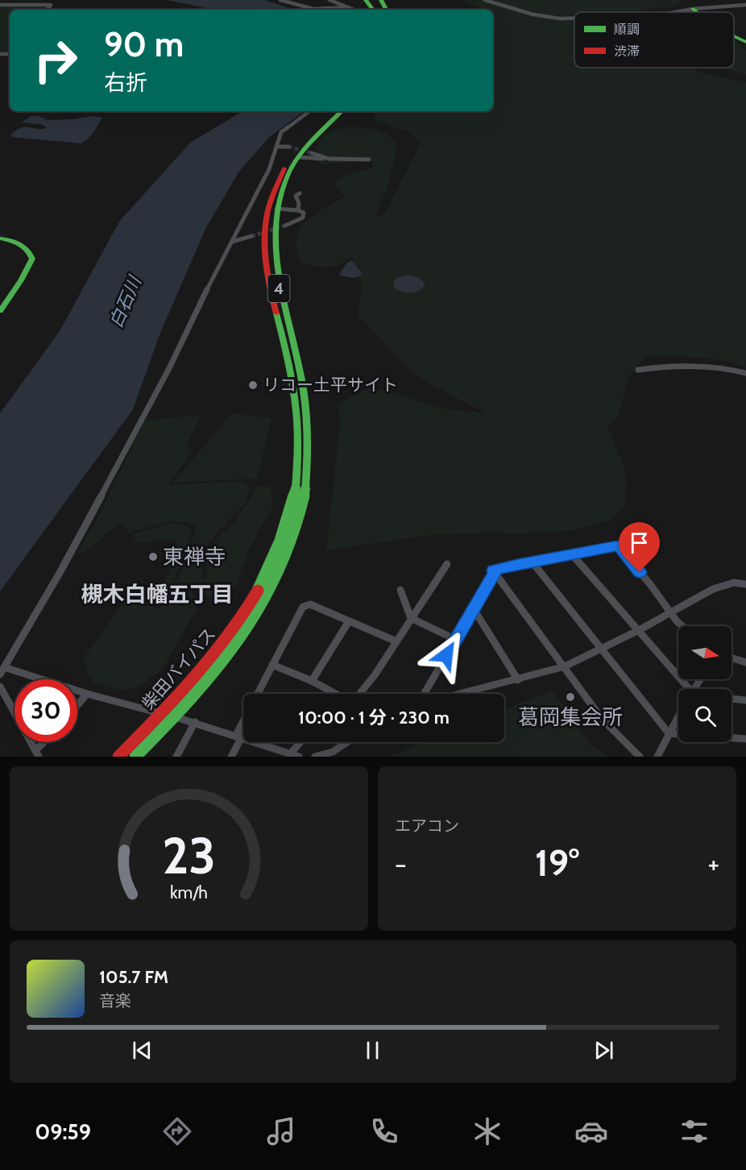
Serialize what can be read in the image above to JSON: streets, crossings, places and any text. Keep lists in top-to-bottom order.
{
  "streets": {
    "main road": ["4", "柴田バイパス"]
  },
  "districts": ["槻木白幡五丁目"],
  "water": ["白石川"],
  "places": ["リコー土平サイト", "東禅寺", "葛岡集会所"],
  "legend": ["順調", "渋滞"],
  "north": "right",
  "page": {
    "turn": ["90 m", "右折"],
    "limit": "30",
    "trip": "10:00 · 1 分 · 230 m",
    "tile": "エアコン",
    "heat": ["−", "19°", "+"],
    "song": ["105.7 FM", "音楽"],
    "tabs": "09:59",
    "gauge": ["23", "km/h"]
  }
}
